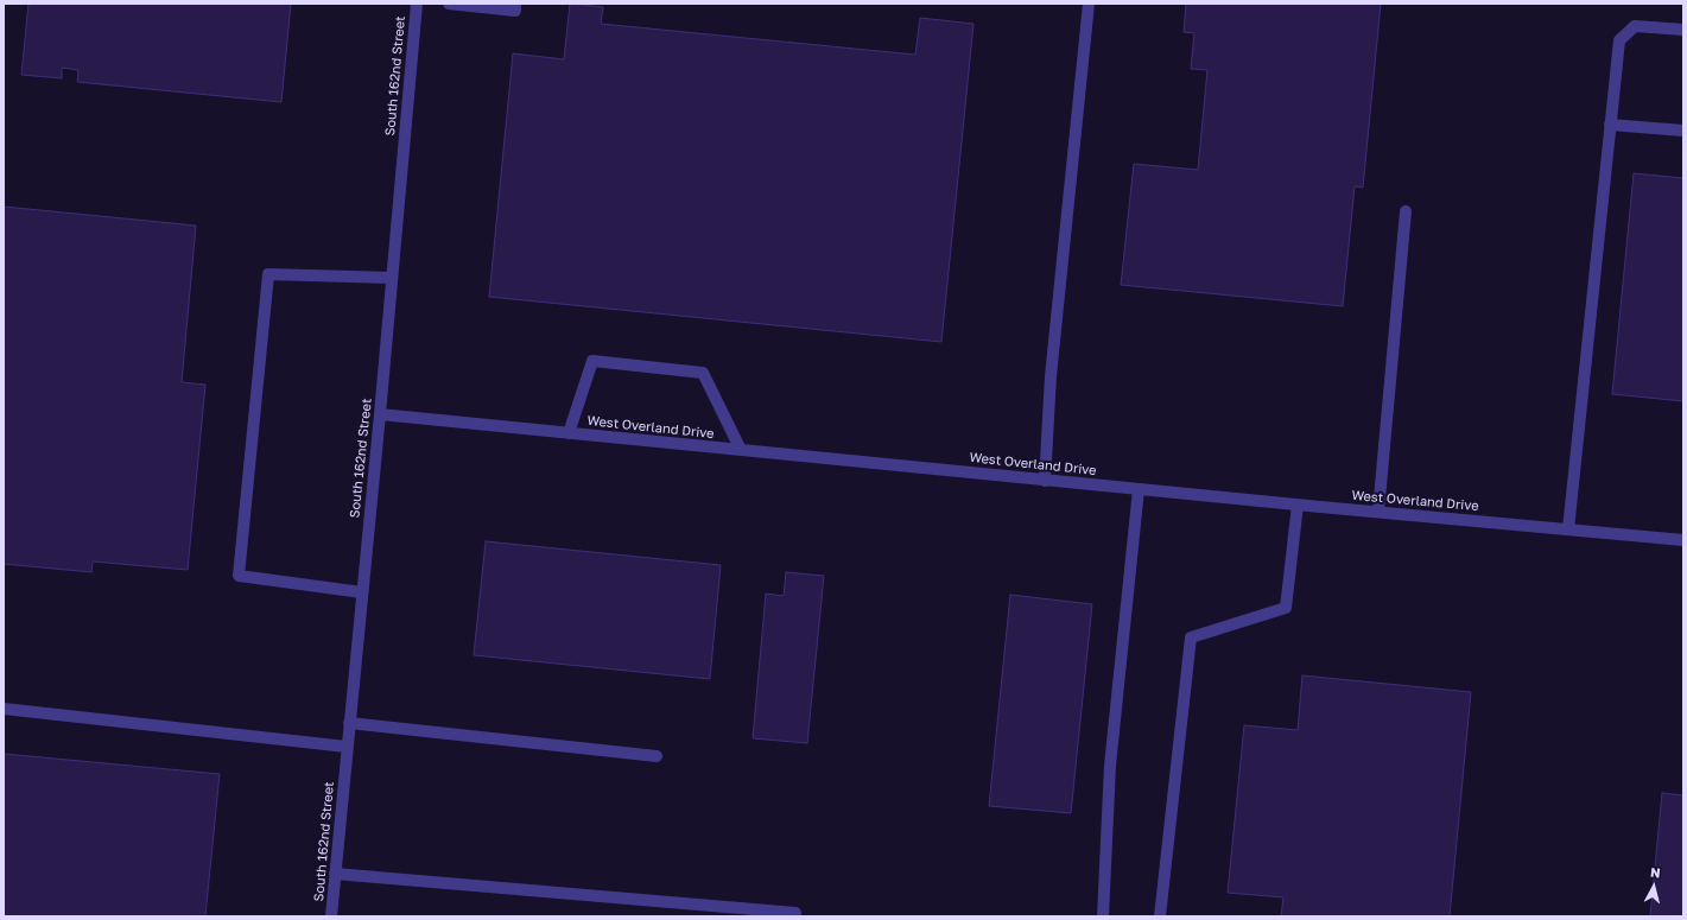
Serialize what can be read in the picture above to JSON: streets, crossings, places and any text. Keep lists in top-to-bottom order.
{
  "streets": {
    "street": ["South 162nd Street", "West Overland Drive"]
  },
  "crossings": [
    ["South 162nd Street", "West Overland Drive"]
  ],
  "north": "top"
}
